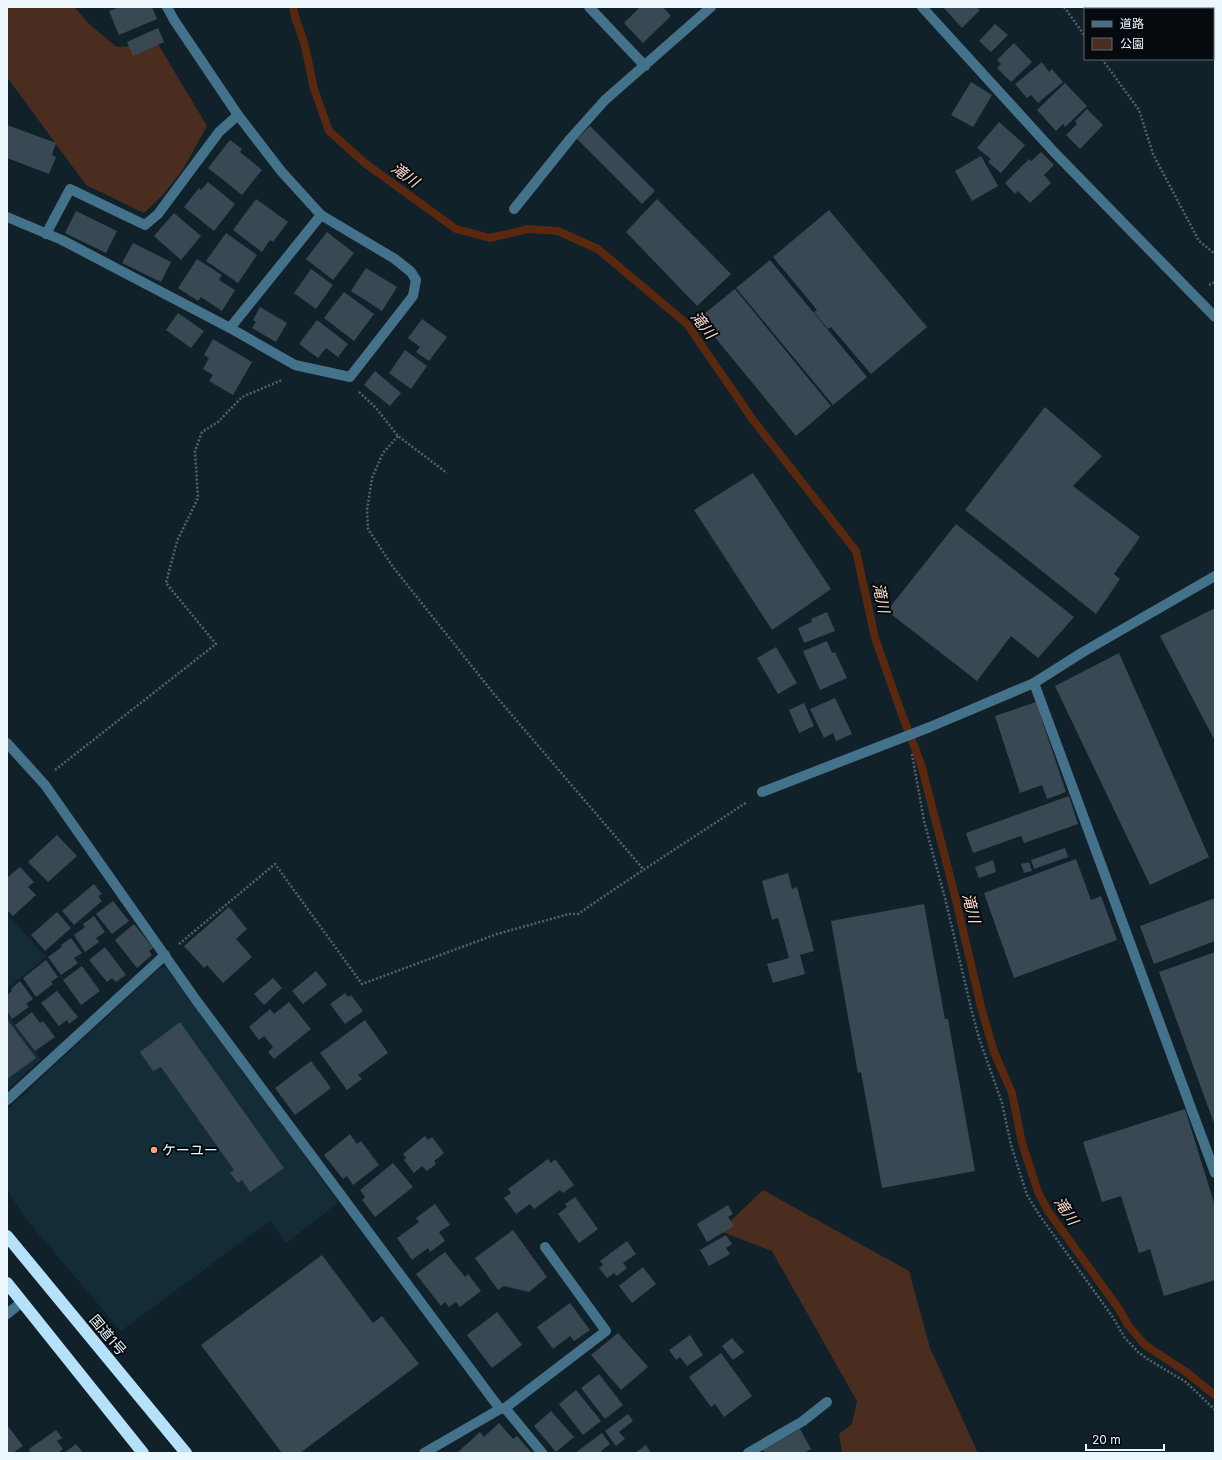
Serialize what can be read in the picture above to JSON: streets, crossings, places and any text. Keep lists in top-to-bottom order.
{
  "streets": {
    "highway": ["国道1号"]
  },
  "water": ["滝川"],
  "places": ["ケーユー"],
  "legend": ["道路", "公園"],
  "scale_bar": "20 m"
}
